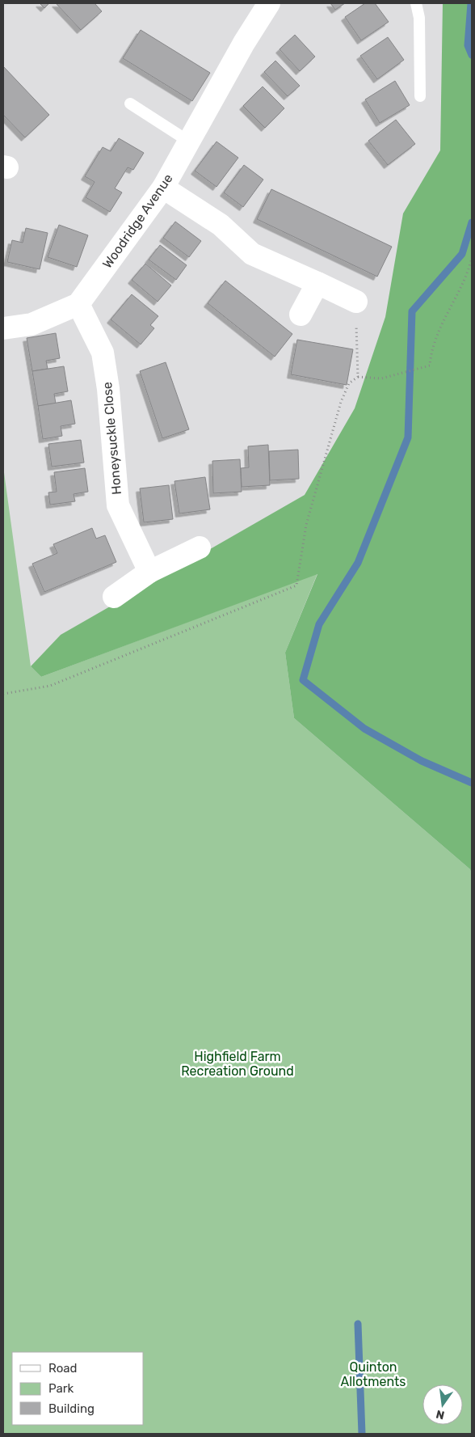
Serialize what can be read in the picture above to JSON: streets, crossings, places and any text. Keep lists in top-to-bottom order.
{
  "streets": {
    "street": ["Woodridge Avenue", "Honeysuckle Close"]
  },
  "crossings": [
    ["Woodridge Avenue", "Honeysuckle Close"]
  ],
  "parks": ["Highfield Farm Recreation Ground", "Quinton Allotments"],
  "legend": ["Road", "Park", "Building"],
  "north": "bottom"
}
